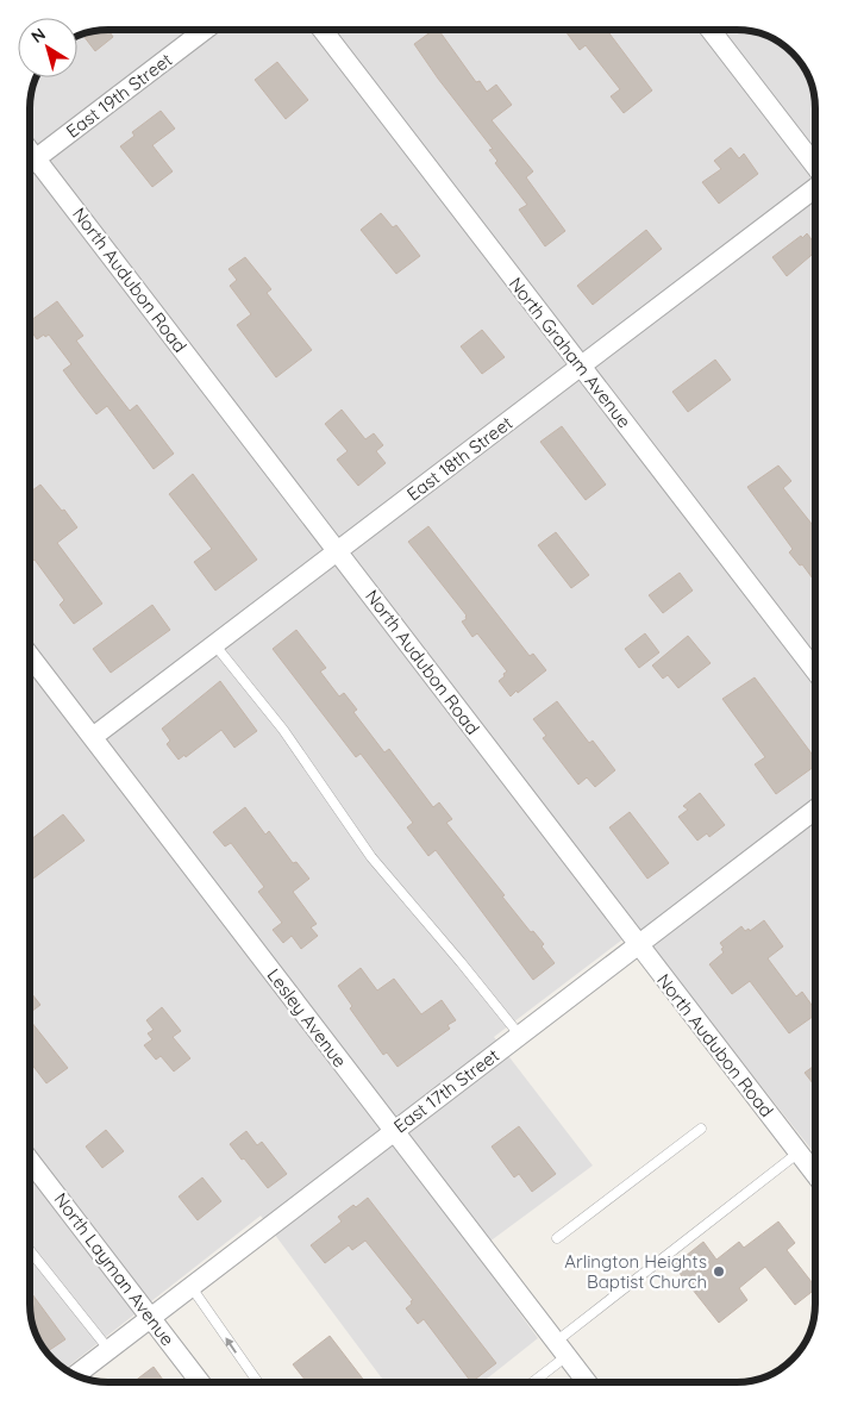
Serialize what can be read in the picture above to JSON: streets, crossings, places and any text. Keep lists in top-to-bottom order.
{
  "streets": {
    "street": [
      "East 19th Street",
      "North Audubon Road",
      "North Graham Avenue",
      "East 18th Street",
      "Lesley Avenue",
      "East 17th Street",
      "North Layman Avenue"
    ]
  },
  "crossings": [
    ["East 19th Street", "North Audubon Road"],
    ["North Audubon Road", "East 18th Street"],
    ["North Audubon Road", "East 17th Street"],
    ["North Graham Avenue", "East 18th Street"],
    ["East 18th Street", "Lesley Avenue"],
    ["Lesley Avenue", "East 17th Street"],
    ["East 17th Street", "North Layman Avenue"]
  ],
  "places": ["Arlington Heights Baptist Church"],
  "north": "top left"
}
